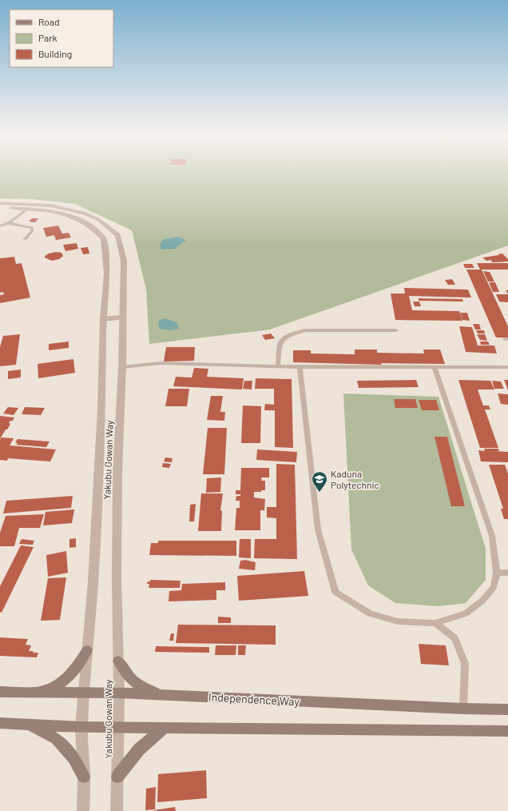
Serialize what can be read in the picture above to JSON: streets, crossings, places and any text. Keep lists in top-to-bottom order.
{
  "streets": {
    "main road": ["Independence Way"],
    "street": ["Yakubu Gowan Way"]
  },
  "crossings": [
    ["Yakubu Gowan Way", "Independence Way"]
  ],
  "places": {
    "school or university": ["Kaduna Polytechnic"]
  },
  "legend": ["Road", "Park", "Building"]
}
